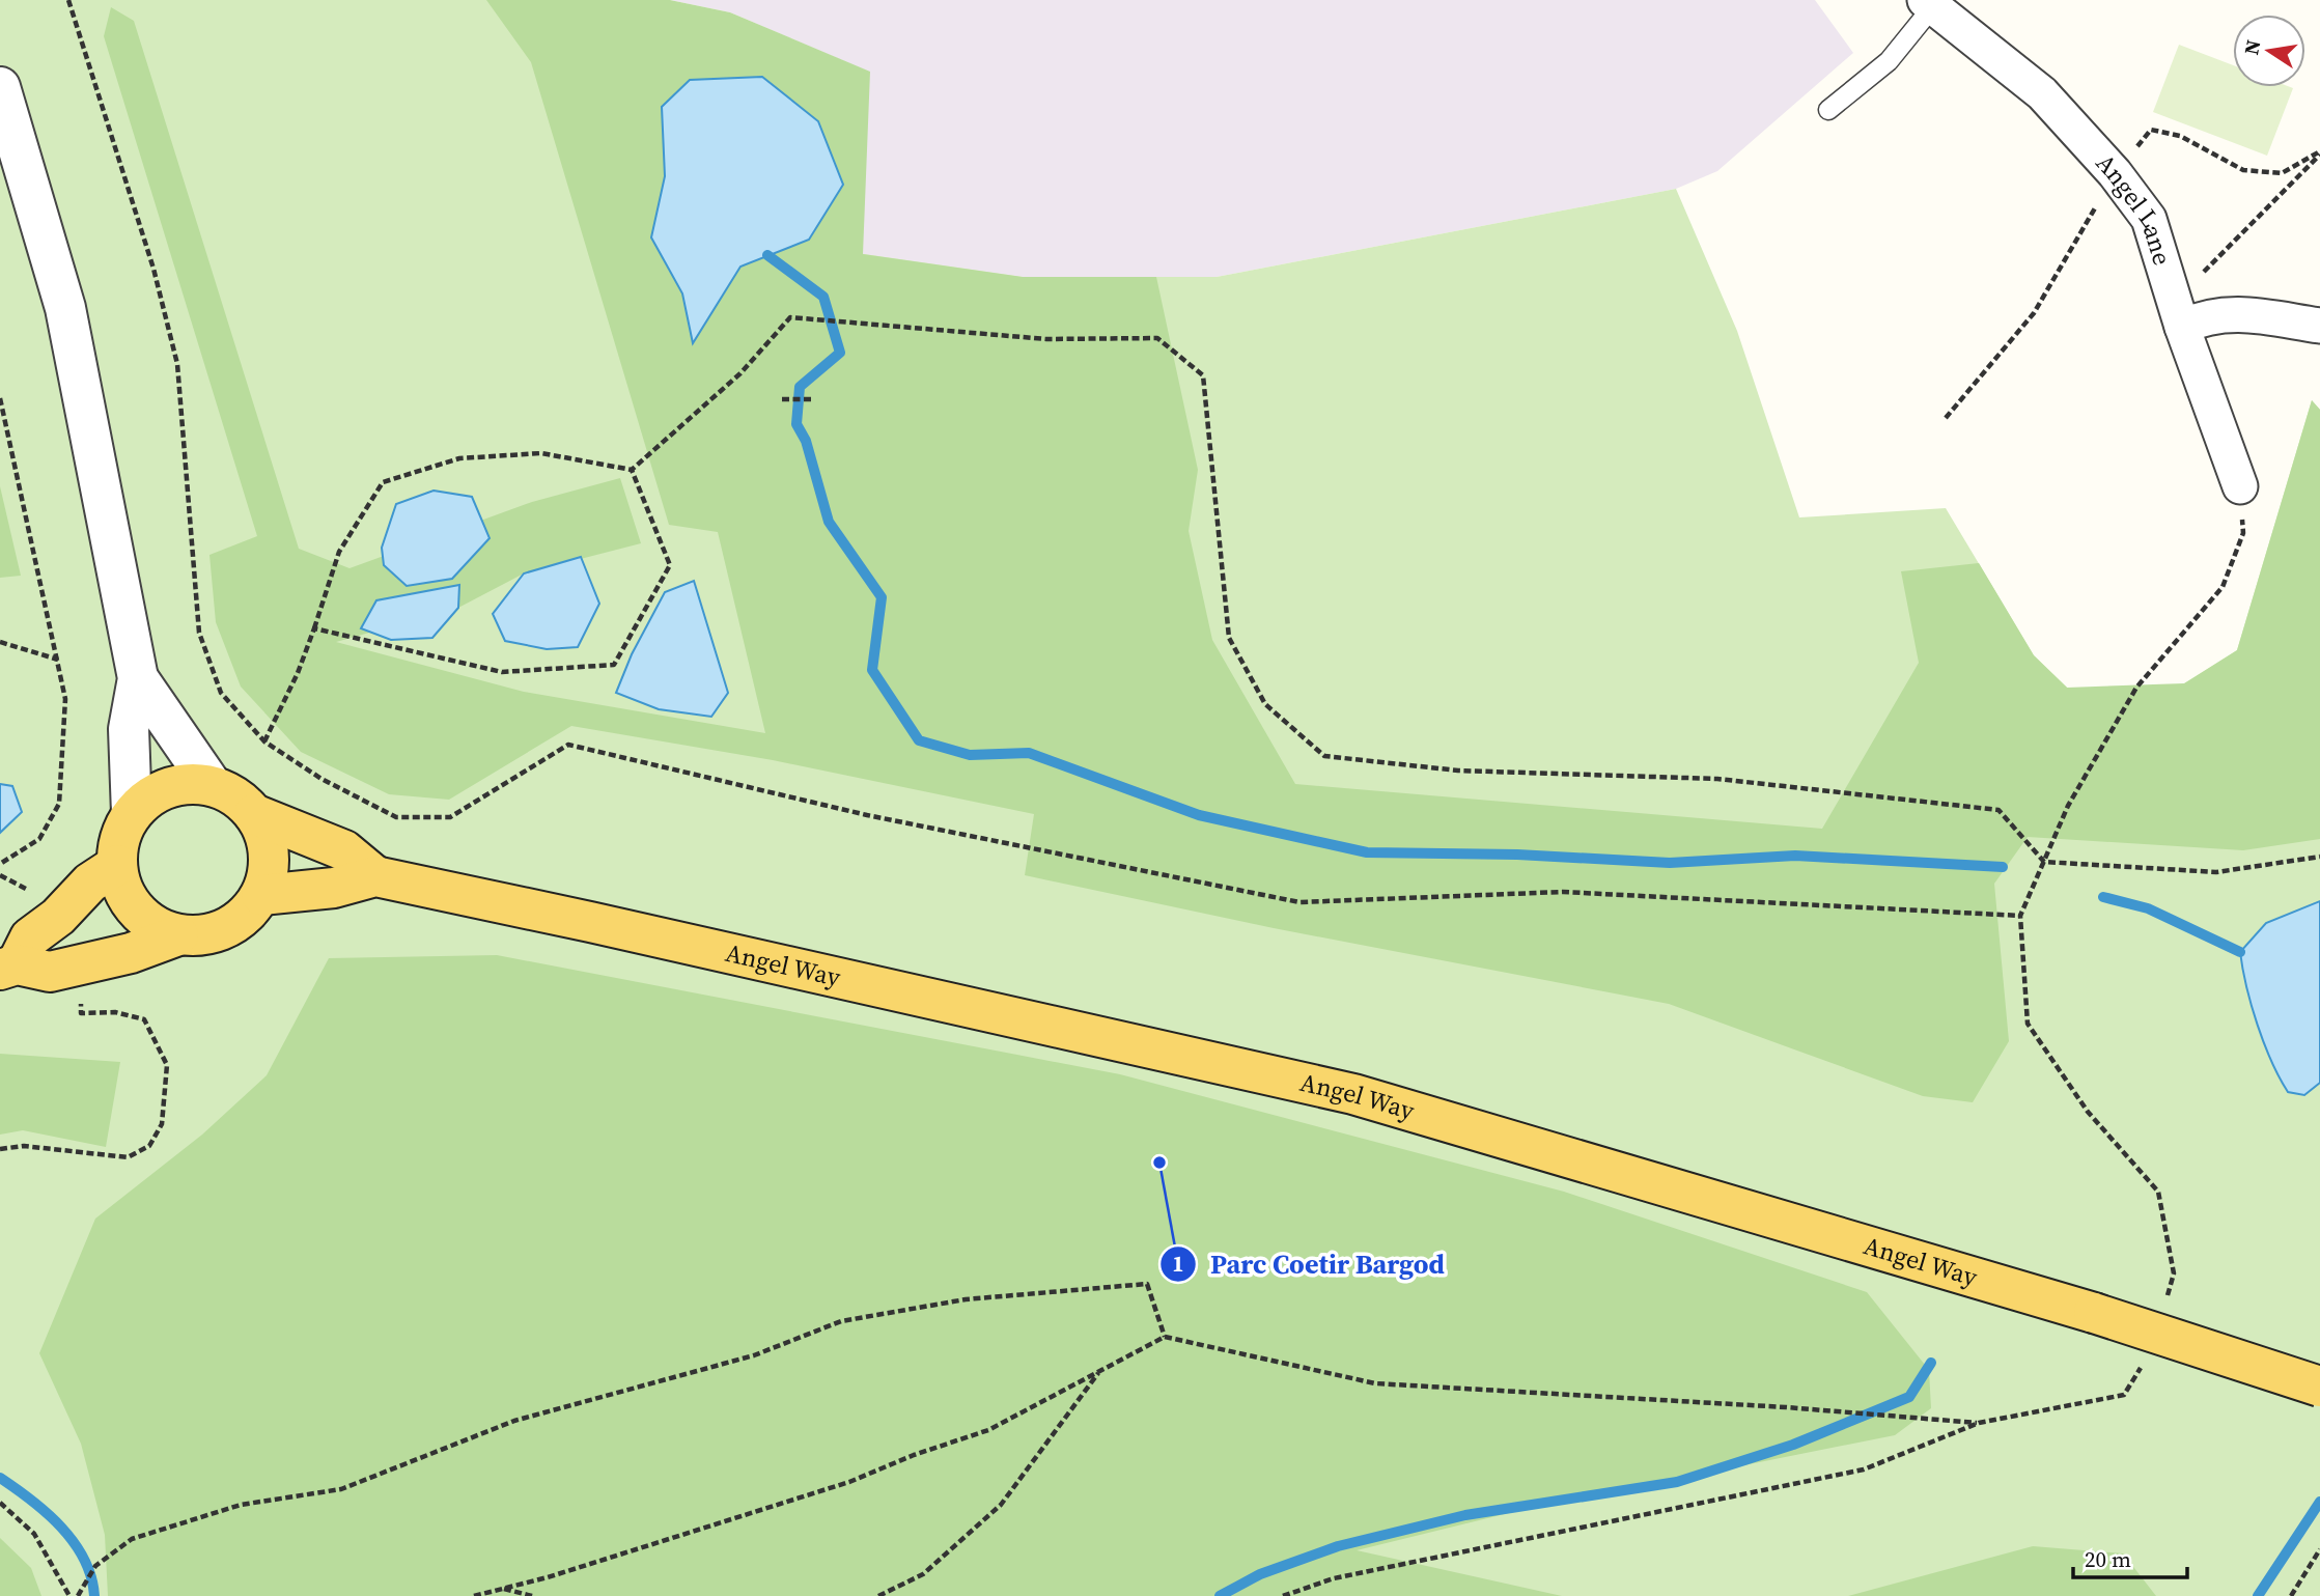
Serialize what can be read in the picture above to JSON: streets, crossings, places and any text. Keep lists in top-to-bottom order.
{
  "streets": {
    "main road": ["Angel Way"],
    "street": ["Angel Lane"]
  },
  "places": ["Parc Coetir Bargod"],
  "scale_bar": "20 m",
  "north": "left"
}
